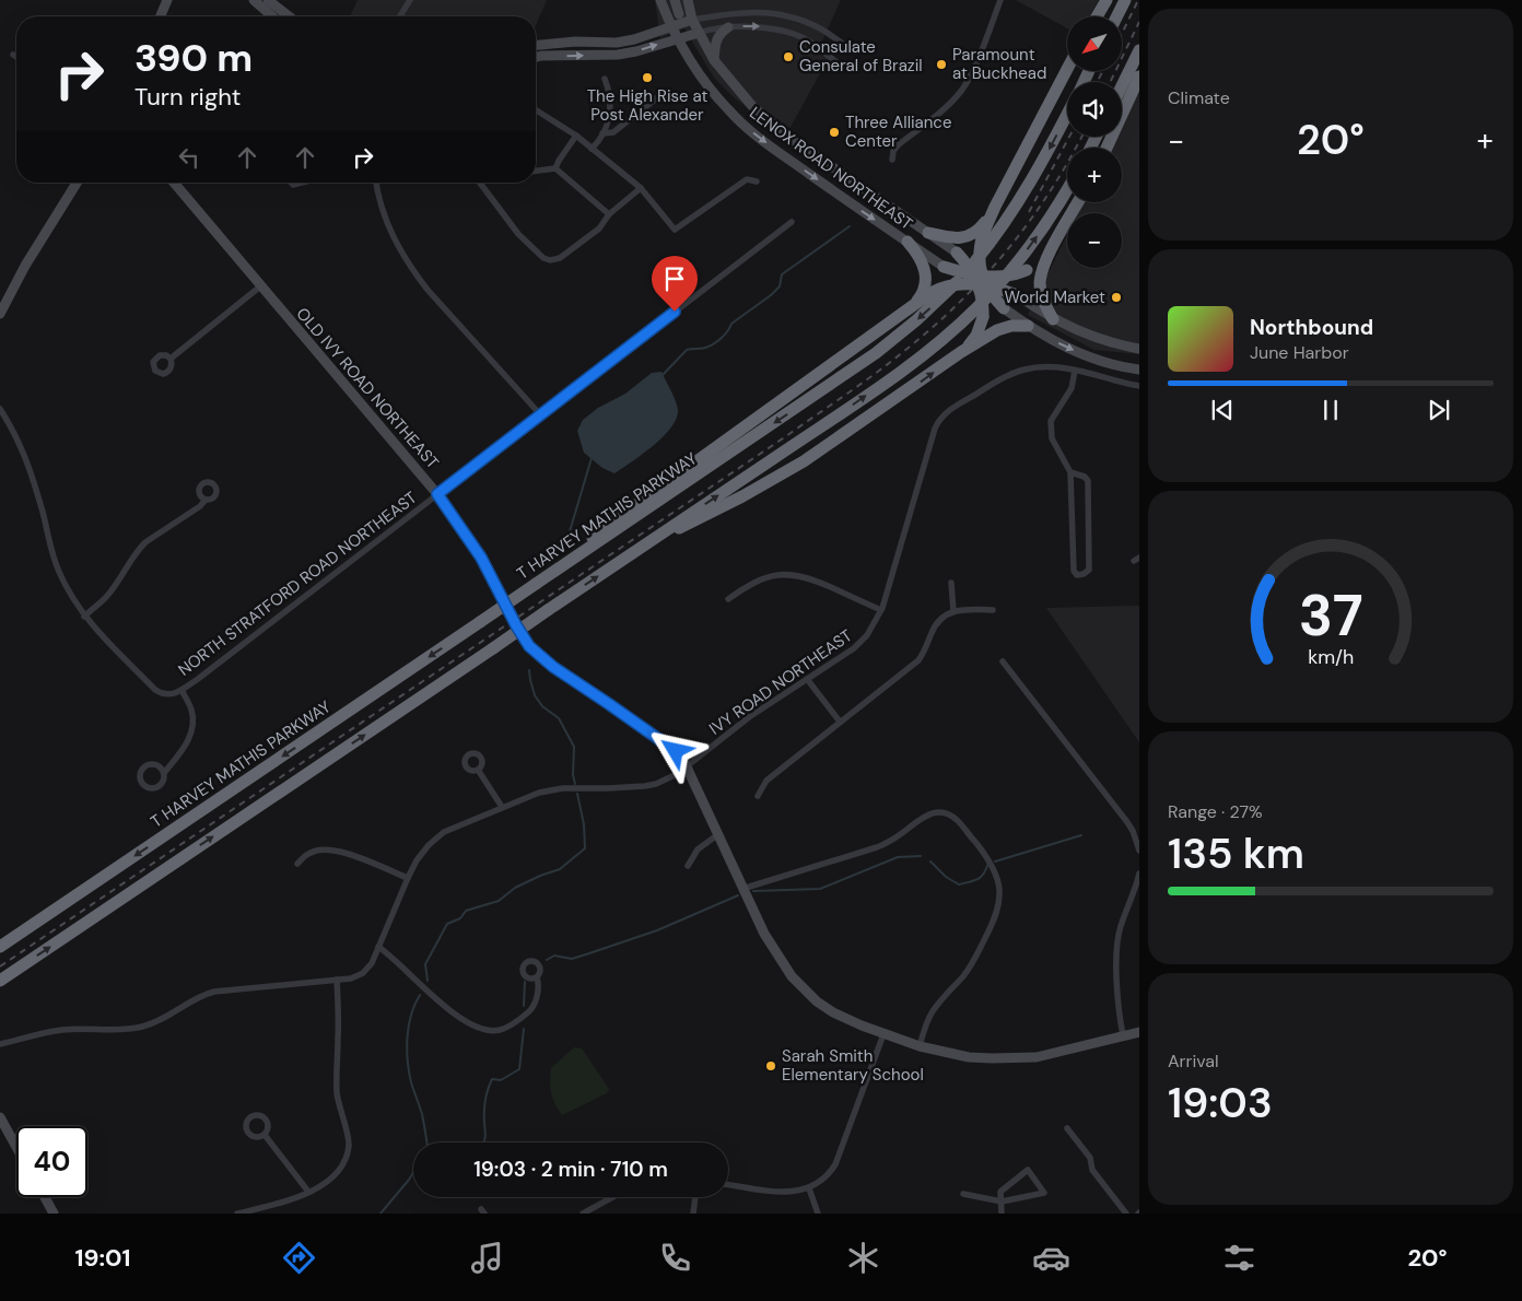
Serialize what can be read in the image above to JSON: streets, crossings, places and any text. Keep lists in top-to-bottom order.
{
  "streets": {
    "highway": ["T HARVEY MATHIS PARKWAY"],
    "street": [
      "LENOX ROAD NORTHEAST",
      "OLD IVY ROAD NORTHEAST",
      "NORTH STRATFORD ROAD NORTHEAST",
      "IVY ROAD NORTHEAST"
    ]
  },
  "crossings": [
    ["OLD IVY ROAD NORTHEAST", "NORTH STRATFORD ROAD NORTHEAST"],
    ["OLD IVY ROAD NORTHEAST", "IVY ROAD NORTHEAST"]
  ],
  "places": [
    "Consulate General of Brazil",
    "Paramount at Buckhead",
    "The High Rise at Post Alexander",
    "Three Alliance Center",
    "World Market",
    "Sarah Smith Elementary School"
  ],
  "north": "bottom left",
  "page": {
    "tile": [
      "Climate",
      ["Range · 27%", "135 km"],
      ["Arrival", "19:03"]
    ],
    "map_buttons": ["+", "−"],
    "turn": ["390 m", "Turn right"],
    "heat": ["−", "20°", "+"],
    "song": ["Northbound", "June Harbor"],
    "limit": "40",
    "trip": "19:03 · 2 min · 710 m",
    "tabs": ["19:01", "20°"],
    "gauge": ["37", "km/h"]
  }
}
